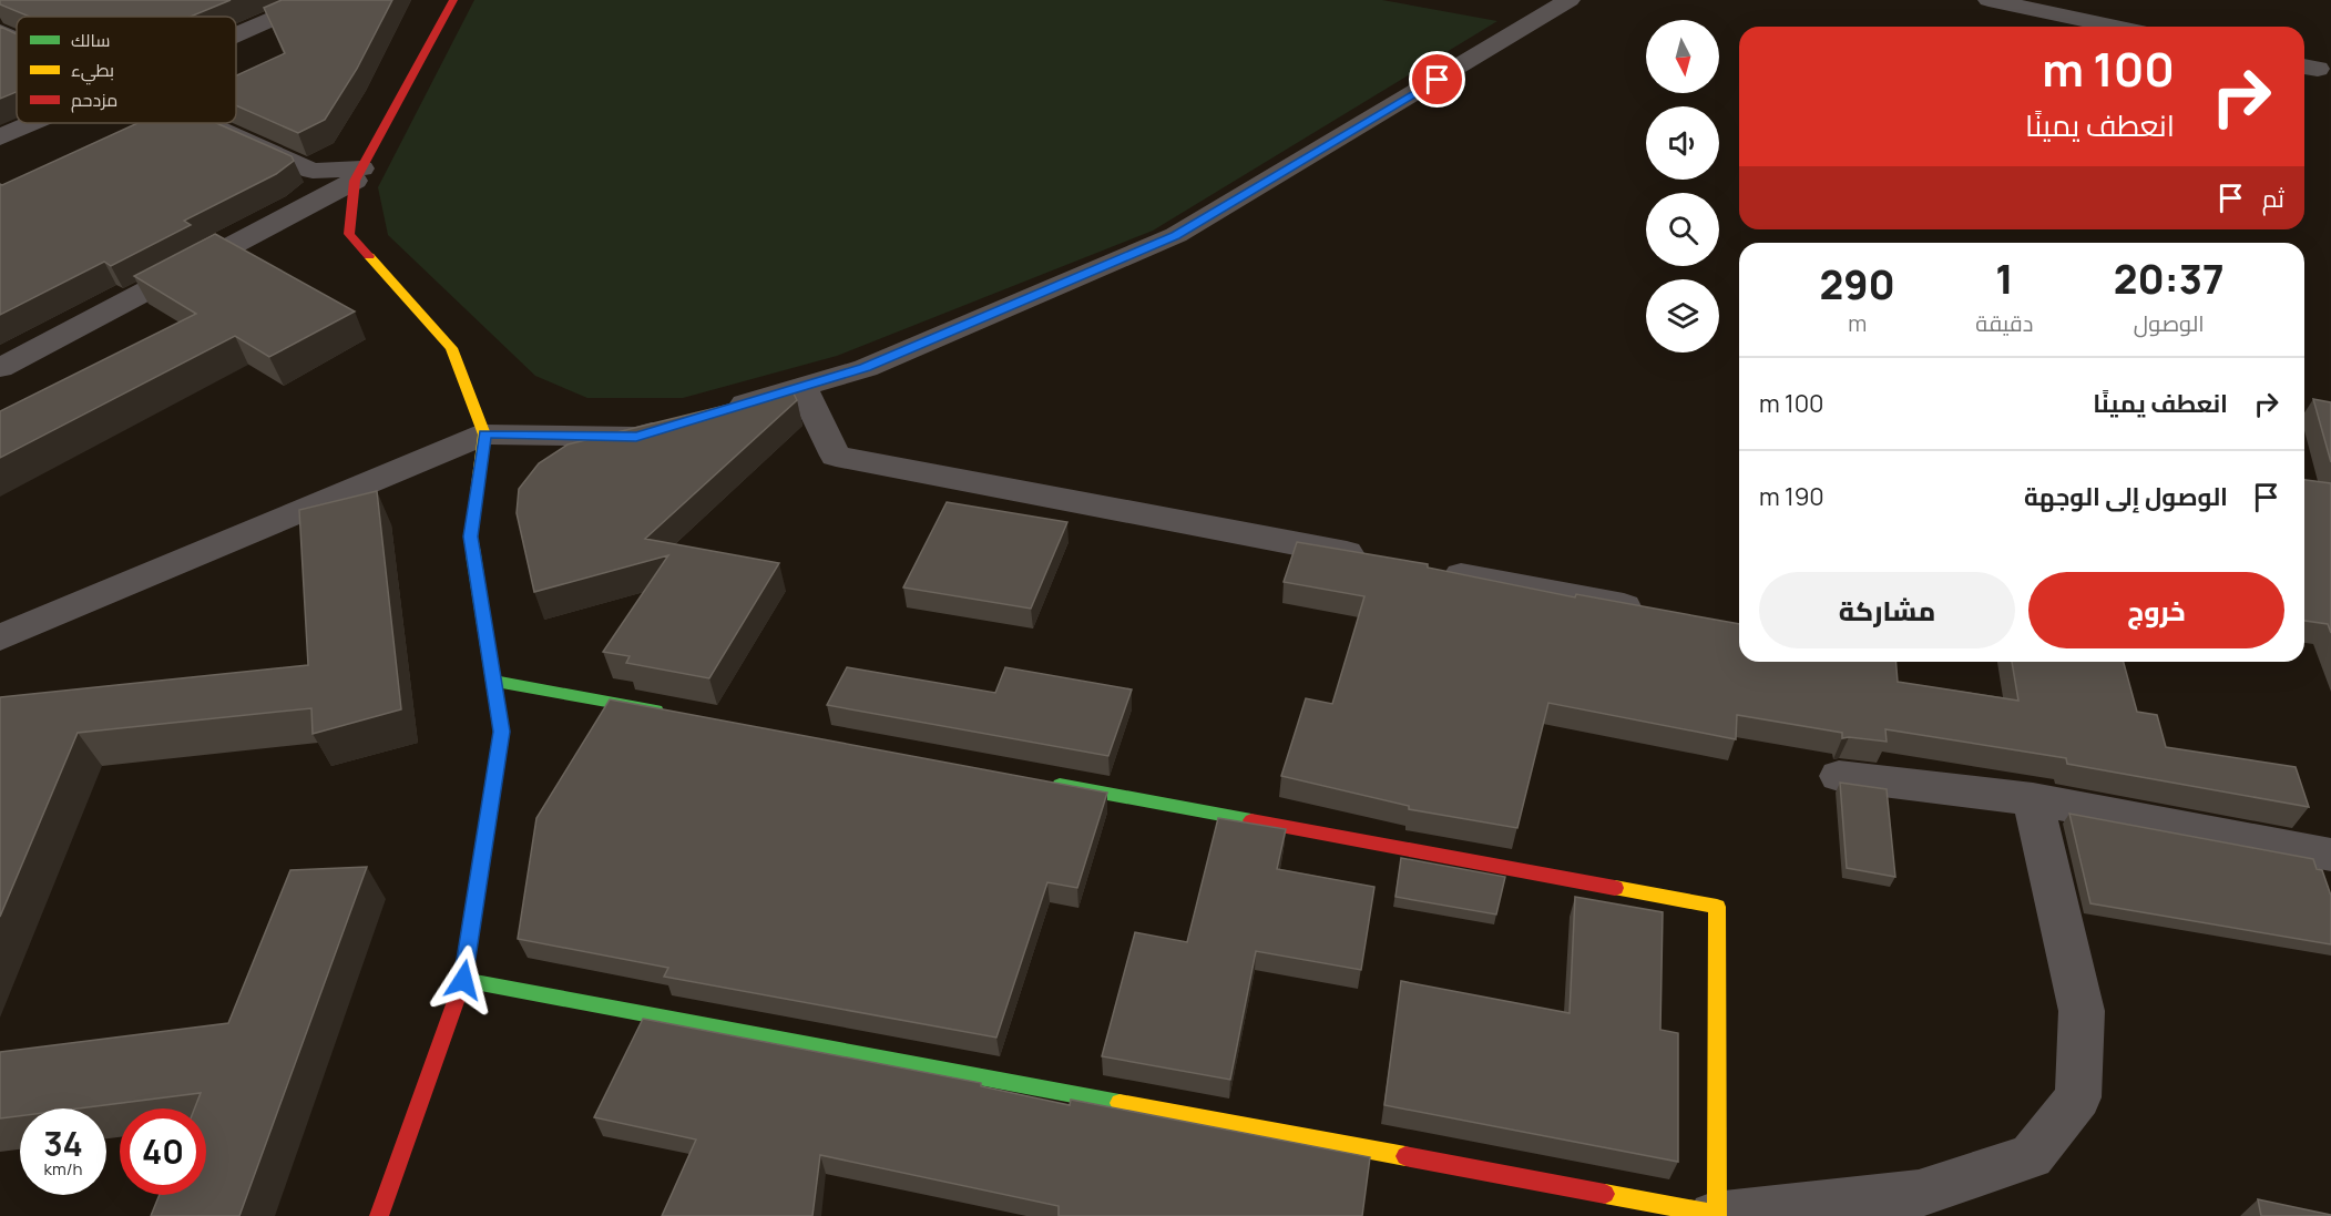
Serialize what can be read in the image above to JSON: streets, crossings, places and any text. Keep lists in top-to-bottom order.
{
  "legend": ["سالك", "بطيء", "مزدحم"],
  "north": "bottom",
  "page": {
    "turn": ["100 m", "انعطف يمينًا"],
    "then": "ثم",
    "eta": [
      "20:37",
      "الوصول",
      "1",
      "دقيقة",
      "290",
      "m"
    ],
    "list": [
      {
        "name": "انعطف يمينًا",
        "value": "100 m"
      },
      {
        "name": "الوصول إلى الوجهة",
        "value": "190 m"
      }
    ],
    "buttons": ["خروج", "مشاركة"],
    "speed": "34 km/h",
    "limit": "40"
  }
}
